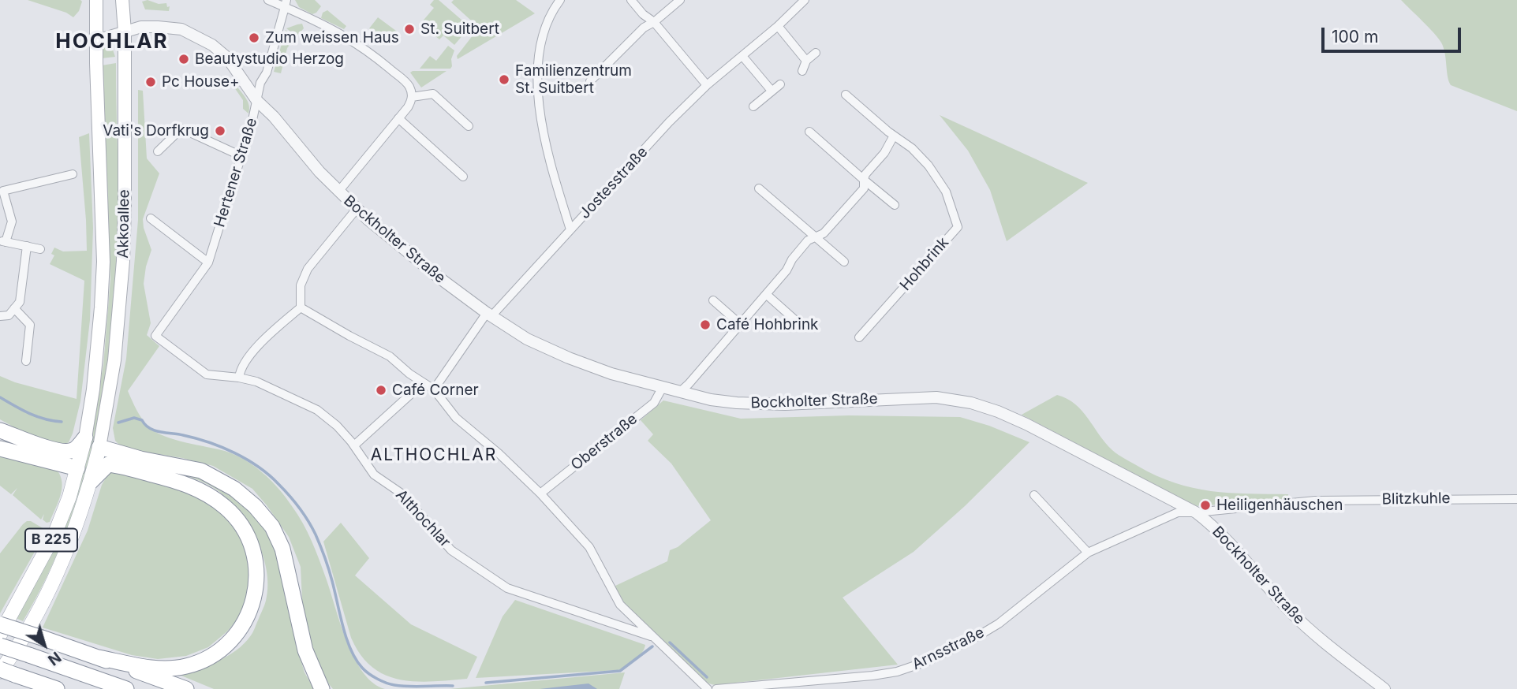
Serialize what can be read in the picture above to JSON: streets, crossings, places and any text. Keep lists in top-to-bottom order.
{
  "streets": {
    "main road": ["Akkoallee", "B 225"],
    "street": [
      "Hertener Straße",
      "Jostesstraße",
      "Bockholter Straße",
      "Hohbrink",
      "Oberstraße",
      "Blitzkuhle",
      "Althochlar",
      "Arnsstraße"
    ]
  },
  "crossings": [
    ["Hertener Straße", "Bockholter Straße"],
    ["Hertener Straße", "Althochlar"],
    ["Jostesstraße", "Bockholter Straße"],
    ["Akkoallee", "Bockholter Straße"],
    ["Akkoallee", "B 225"],
    ["Bockholter Straße", "Oberstraße"],
    ["Bockholter Straße", "Blitzkuhle"],
    ["Bockholter Straße", "Arnsstraße"],
    ["Blitzkuhle", "Arnsstraße"]
  ],
  "districts": ["HOCHLAR", "ALTHOCHLAR"],
  "places": [
    "St. Suitbert",
    "Zum weissen Haus",
    "Beautystudio Herzog",
    "Familienzentrum St. Suitbert",
    "Pc House+",
    "Vati's Dorfkrug",
    "Café Hohbrink",
    "Café Corner",
    "Heiligenhäuschen"
  ],
  "scale_bar": "100 m",
  "north": "bottom right"
}
